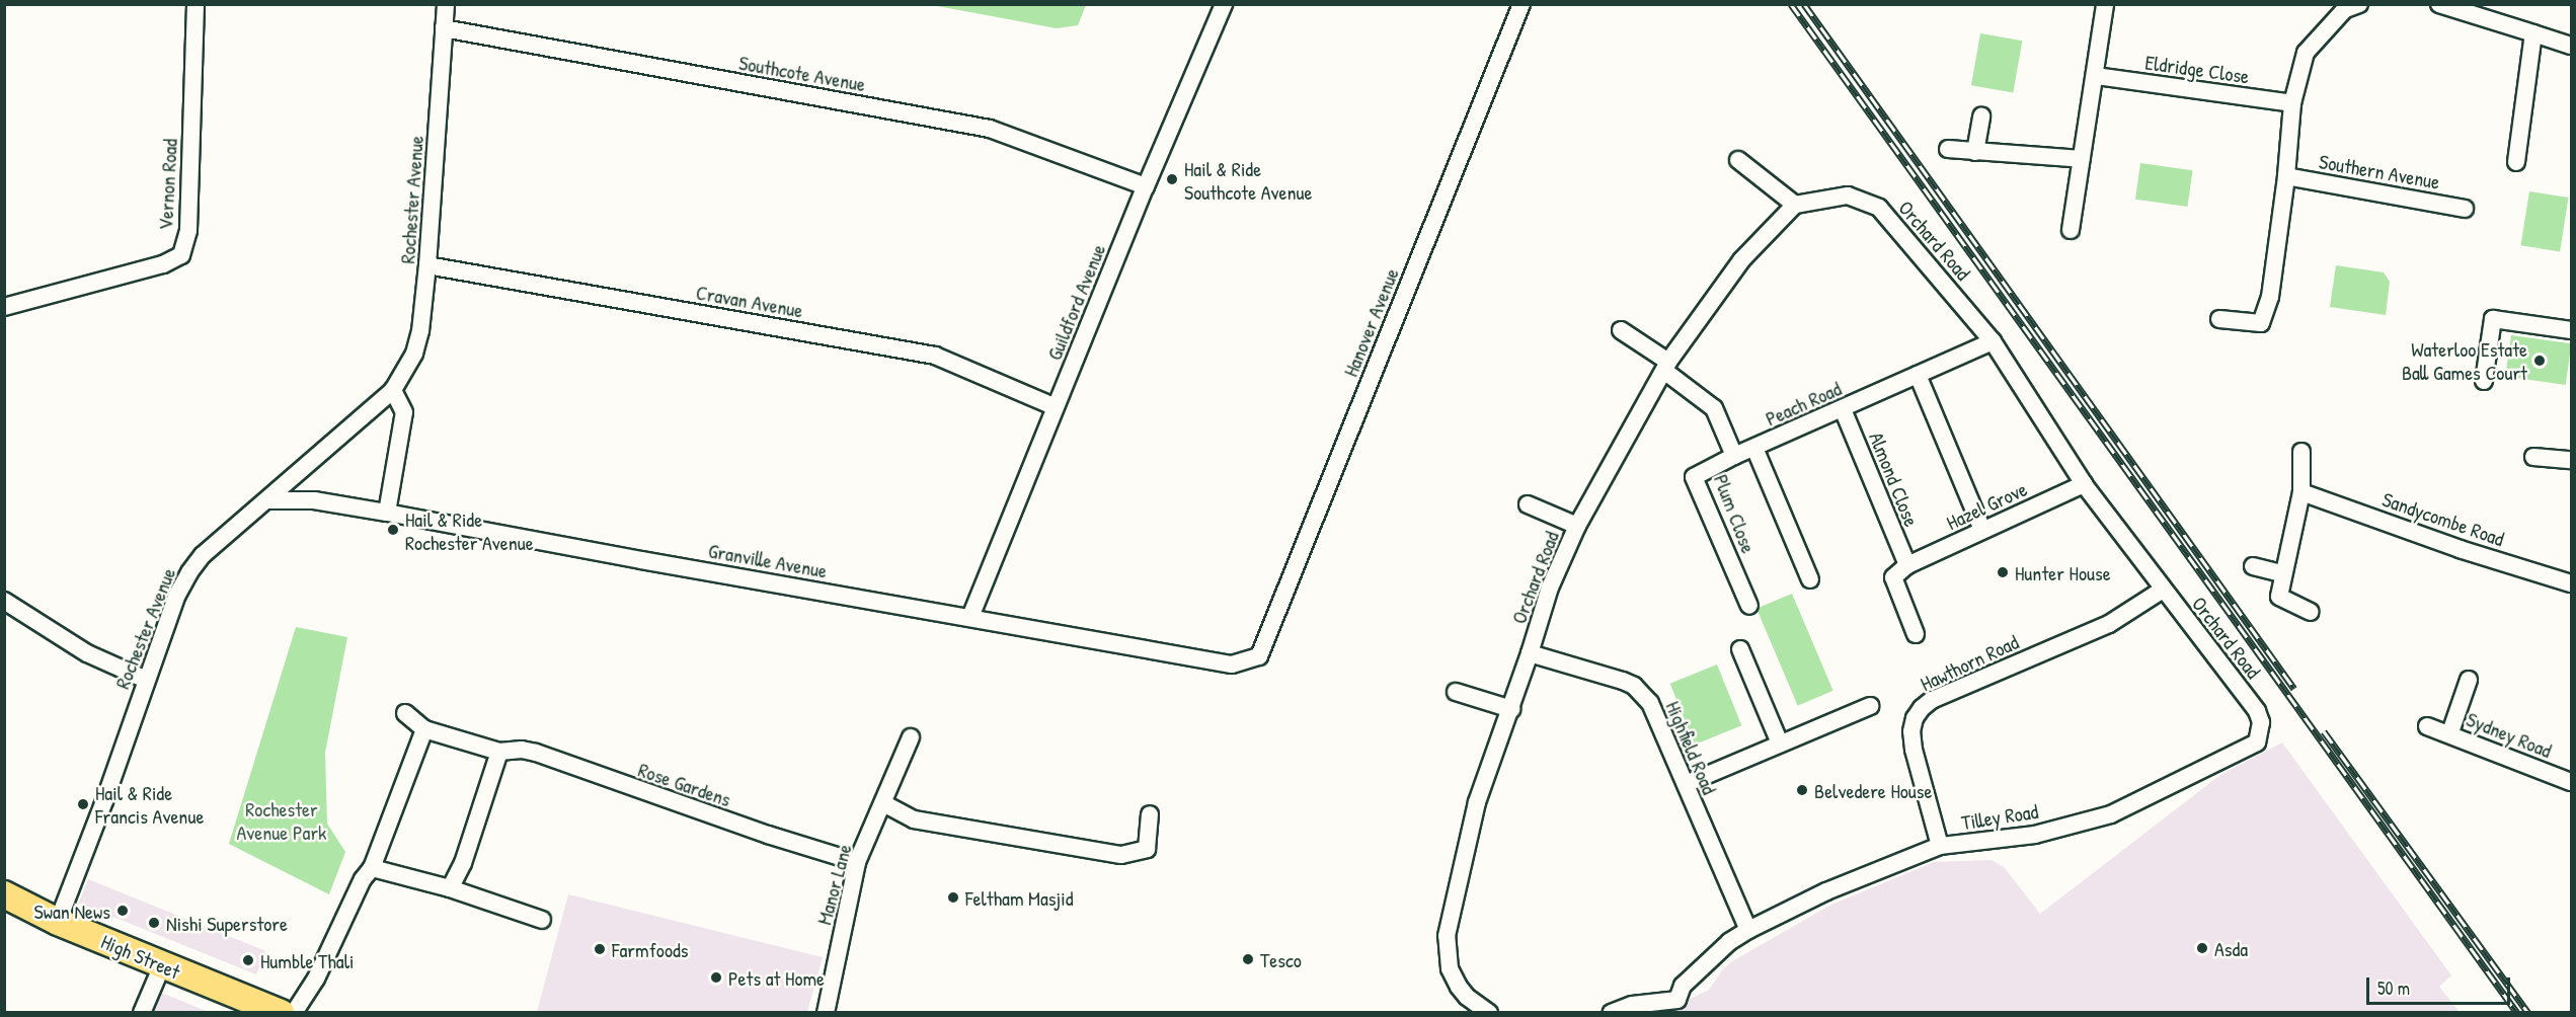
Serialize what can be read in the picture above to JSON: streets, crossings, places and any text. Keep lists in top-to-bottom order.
{
  "streets": {
    "main road": ["High Street"],
    "street": [
      "Eldridge Close",
      "Southcote Avenue",
      "Southern Avenue",
      "Vernon Road",
      "Rochester Avenue",
      "Orchard Road",
      "Cravan Avenue",
      "Guildford Avenue",
      "Hanover Avenue",
      "Peach Road",
      "Almond Close",
      "Hazel Grove",
      "Plum Close",
      "Sandycombe Road",
      "Granville Avenue",
      "Hawthorn Road",
      "Sydney Road",
      "Highfield Road",
      "Rose Gardens",
      "Tilley Road",
      "Manor Lane"
    ]
  },
  "crossings": [
    ["Southcote Avenue", "Rochester Avenue"],
    ["Southcote Avenue", "Guildford Avenue"],
    ["Rochester Avenue", "Cravan Avenue"],
    ["Rochester Avenue", "Granville Avenue"],
    ["Rochester Avenue", "High Street"],
    ["Orchard Road", "Peach Road"],
    ["Orchard Road", "Hazel Grove"],
    ["Orchard Road", "Hawthorn Road"],
    ["Orchard Road", "Highfield Road"],
    ["Orchard Road", "Tilley Road"],
    ["Cravan Avenue", "Guildford Avenue"],
    ["Guildford Avenue", "Granville Avenue"],
    ["Hanover Avenue", "Granville Avenue"],
    ["Peach Road", "Almond Close"],
    ["Peach Road", "Plum Close"],
    ["Almond Close", "Hazel Grove"],
    ["Hawthorn Road", "Tilley Road"],
    ["Highfield Road", "Tilley Road"],
    ["Rose Gardens", "Manor Lane"]
  ],
  "parks": ["Rochester Avenue Park"],
  "places": [
    "Hail & Ride Southcote Avenue",
    "Waterloo Estate Ball Games Court",
    "Hail & Ride Rochester Avenue",
    "Hunter House",
    "Belvedere House",
    "Hail & Ride Francis Avenue",
    "Feltham Masjid",
    "Swan News",
    "Nishi Superstore",
    "Asda",
    "Farmfoods",
    "Tesco",
    "Humble Thali",
    "Pets at Home"
  ],
  "scale_bar": "50 m"
}
